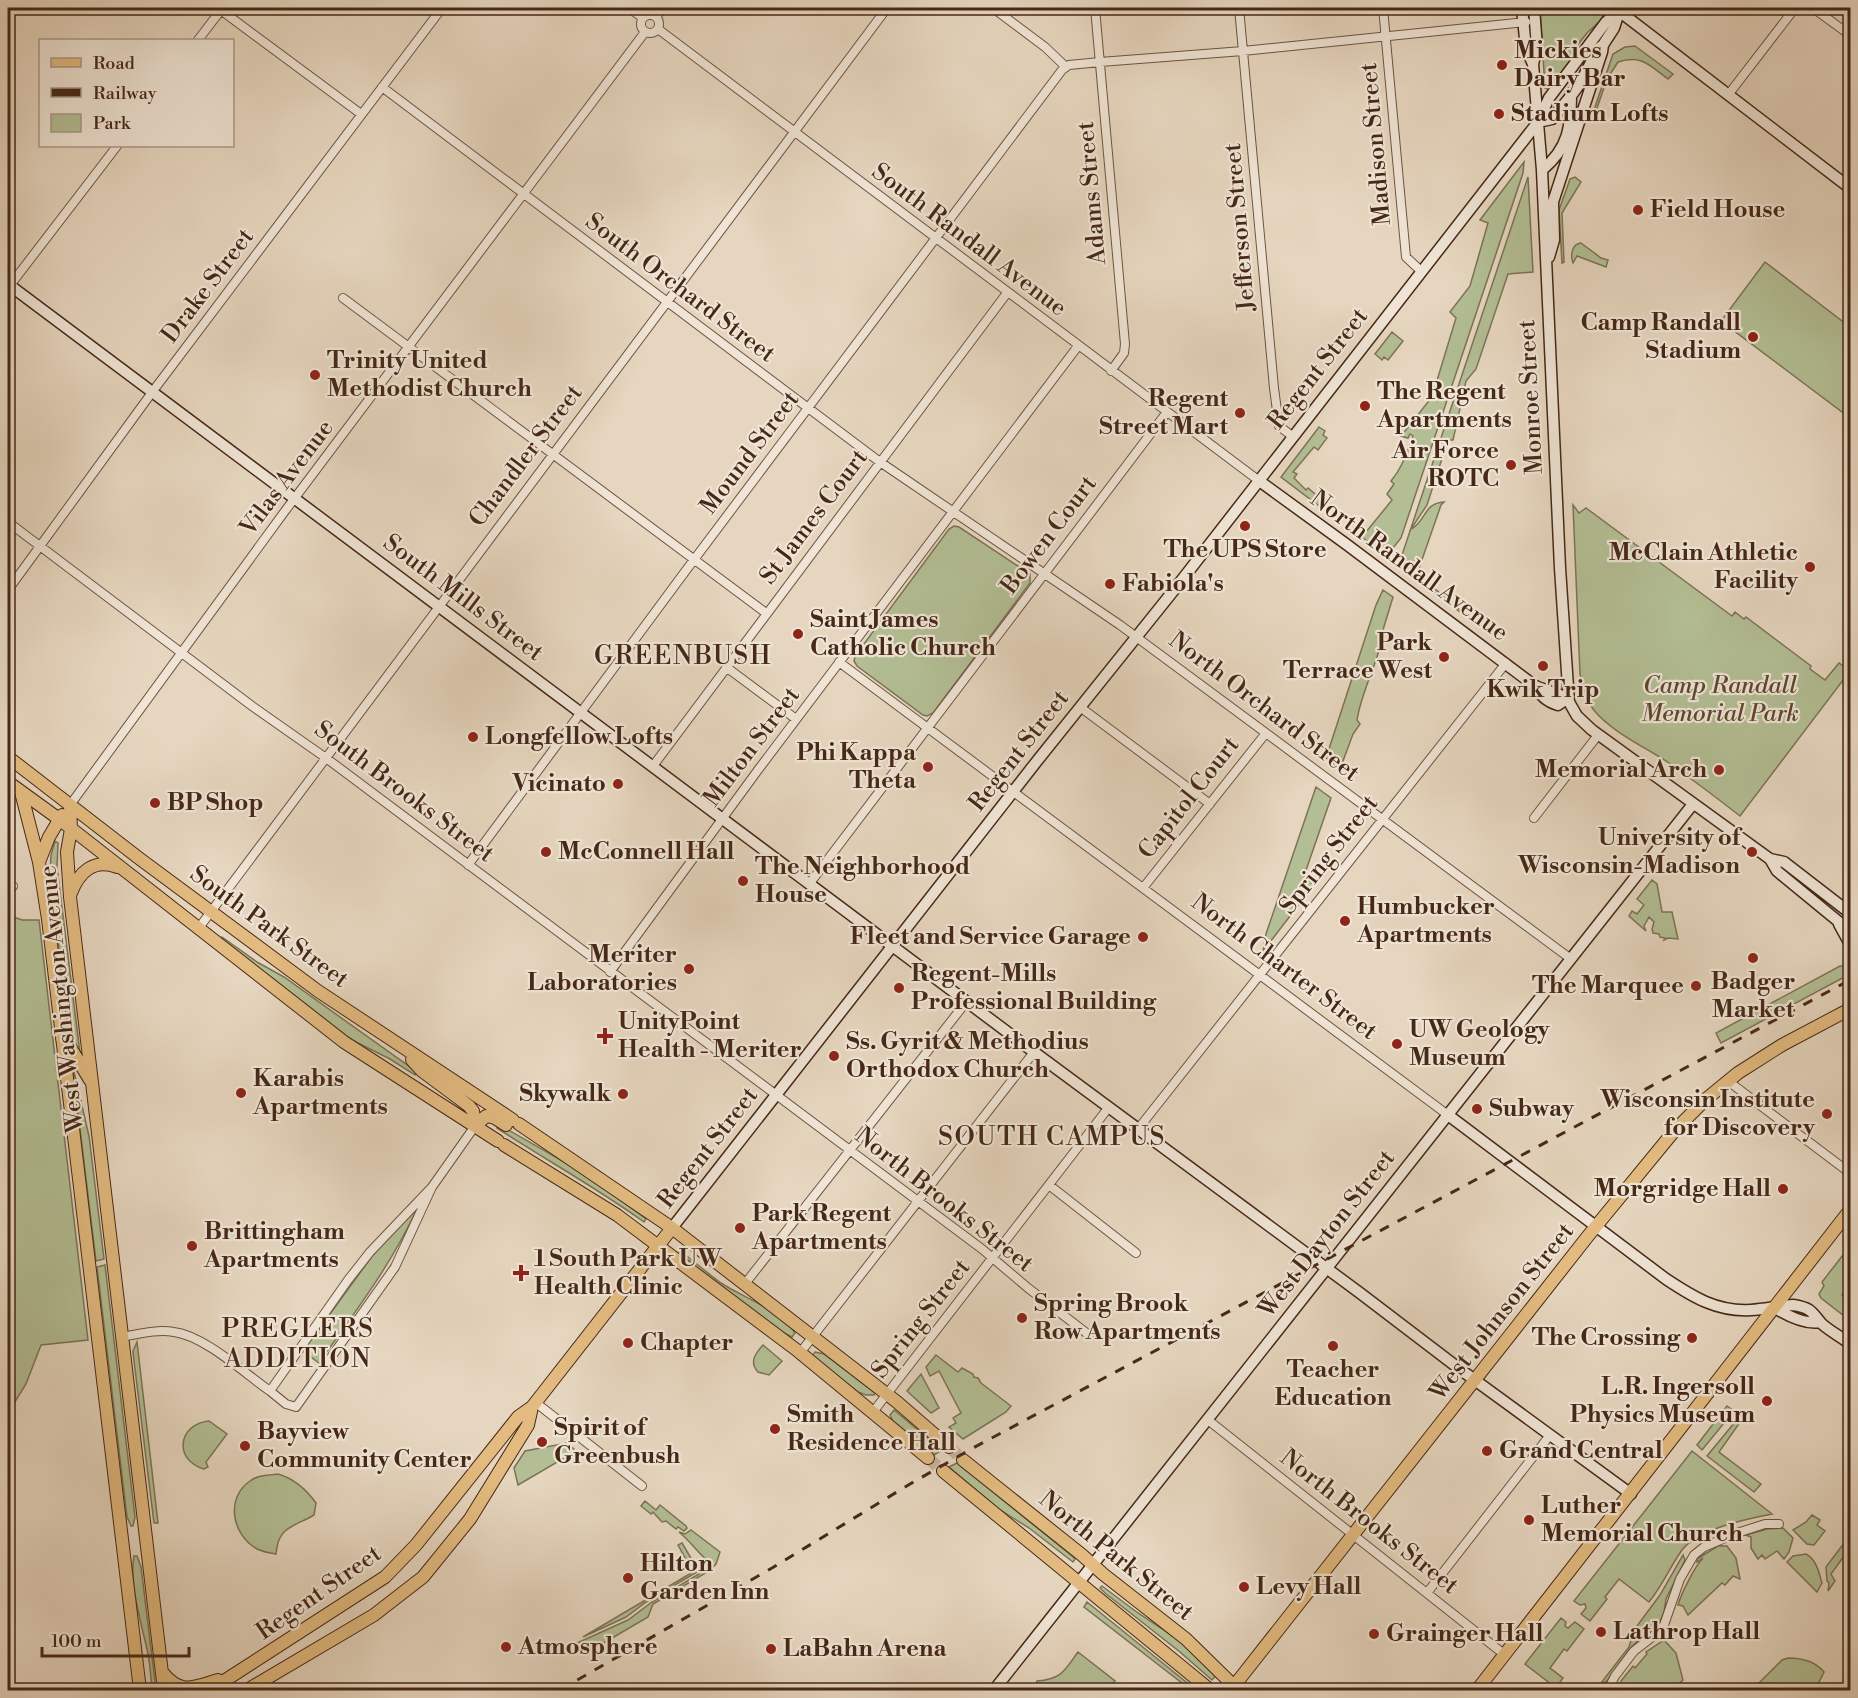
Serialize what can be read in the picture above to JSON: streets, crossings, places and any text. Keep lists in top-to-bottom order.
{
  "streets": {
    "main road": [
      "Regent Street",
      "South Park Street",
      "West Washington Avenue",
      "West Johnson Street",
      "North Park Street"
    ],
    "street": [
      "Madison Street",
      "Adams Street",
      "Jefferson Street",
      "South Randall Avenue",
      "Drake Street",
      "South Orchard Street",
      "Monroe Street",
      "Mound Street",
      "Chandler Street",
      "Vilas Avenue",
      "St James Court",
      "Bowen Court",
      "North Randall Avenue",
      "South Mills Street",
      "North Orchard Street",
      "Milton Street",
      "South Brooks Street",
      "Capitol Court",
      "Spring Street",
      "North Charter Street",
      "North Brooks Street",
      "West Dayton Street"
    ]
  },
  "crossings": [
    ["Madison Street", "Regent Street"],
    ["Adams Street", "South Randall Avenue"],
    ["Jefferson Street", "Regent Street"],
    ["South Randall Avenue", "Regent Street"],
    ["South Randall Avenue", "Mound Street"],
    ["South Randall Avenue", "Chandler Street"],
    ["South Randall Avenue", "Vilas Avenue"],
    ["South Randall Avenue", "St James Court"],
    ["South Randall Avenue", "Bowen Court"],
    ["South Randall Avenue", "North Randall Avenue"],
    ["South Randall Avenue", "Milton Street"],
    ["Drake Street", "South Orchard Street"],
    ["Drake Street", "South Mills Street"],
    ["Drake Street", "South Brooks Street"],
    ["South Orchard Street", "Regent Street"],
    ["South Orchard Street", "Mound Street"],
    ["South Orchard Street", "Chandler Street"],
    ["South Orchard Street", "Vilas Avenue"],
    ["South Orchard Street", "St James Court"],
    ["South Orchard Street", "Bowen Court"],
    ["South Orchard Street", "North Orchard Street"],
    ["South Orchard Street", "Milton Street"],
    ["Regent Street", "Monroe Street"],
    ["Regent Street", "North Randall Avenue"],
    ["Regent Street", "South Mills Street"],
    ["Regent Street", "North Orchard Street"],
    ["Regent Street", "South Brooks Street"],
    ["Regent Street", "South Park Street"],
    ["Regent Street", "North Charter Street"],
    ["Regent Street", "North Brooks Street"],
    ["Monroe Street", "North Randall Avenue"],
    ["Mound Street", "South Mills Street"],
    ["Mound Street", "South Brooks Street"],
    ["Chandler Street", "South Mills Street"],
    ["Chandler Street", "South Brooks Street"],
    ["Chandler Street", "South Park Street"],
    ["Vilas Avenue", "South Mills Street"],
    ["Vilas Avenue", "South Brooks Street"],
    ["Vilas Avenue", "South Park Street"],
    ["Vilas Avenue", "West Washington Avenue"],
    ["St James Court", "South Mills Street"],
    ["Bowen Court", "South Mills Street"],
    ["Bowen Court", "North Charter Street"],
    ["North Randall Avenue", "Spring Street"],
    ["South Mills Street", "Milton Street"],
    ["South Mills Street", "Spring Street"],
    ["South Mills Street", "West Dayton Street"],
    ["South Mills Street", "West Johnson Street"],
    ["North Orchard Street", "Capitol Court"],
    ["North Orchard Street", "Spring Street"],
    ["North Orchard Street", "West Dayton Street"],
    ["Milton Street", "South Brooks Street"],
    ["Milton Street", "North Charter Street"],
    ["South Brooks Street", "North Brooks Street"],
    ["Capitol Court", "North Charter Street"],
    ["Spring Street", "North Charter Street"],
    ["Spring Street", "North Brooks Street"],
    ["South Park Street", "West Washington Avenue"],
    ["North Charter Street", "West Dayton Street"],
    ["North Charter Street", "West Johnson Street"],
    ["North Brooks Street", "West Dayton Street"],
    ["North Brooks Street", "West Johnson Street"],
    ["West Dayton Street", "North Park Street"],
    ["West Johnson Street", "North Park Street"]
  ],
  "districts": ["GREENBUSH", "SOUTH CAMPUS", "PREGLERS ADDITION"],
  "parks": ["Camp Randall Memorial Park"],
  "places": {
    "other": [
      "Mickies Dairy Bar",
      "Stadium Lofts",
      "Field House",
      "Camp Randall Stadium",
      "Trinity United Methodist Church",
      "The Regent Apartments",
      "Regent Street Mart",
      "Air Force ROTC",
      "The UPS Store",
      "McClain Athletic Facility",
      "Fabiola's",
      "Saint James Catholic Church",
      "Park Terrace West",
      "Kwik Trip",
      "Longfellow Lofts",
      "Phi Kappa Theta",
      "Memorial Arch",
      "Vicinato",
      "BP Shop",
      "McConnell Hall",
      "University of Wisconsin-Madison",
      "The Neighborhood House",
      "Humbucker Apartments",
      "Fleet and Service Garage",
      "Badger Market",
      "Meriter Laboratories",
      "The Marquee",
      "Regent-Mills Professional Building",
      "UW Geology Museum",
      "Ss. Gyrit & Methodius Orthodox Church",
      "Karabis Apartments",
      "Skywalk",
      "Subway",
      "Wisconsin Institute for Discovery",
      "Morgridge Hall",
      "Park Regent Apartments",
      "Brittingham Apartments",
      "Spring Brook Row Apartments",
      "The Crossing",
      "Chapter",
      "Teacher Education",
      "L.R. Ingersoll Physics Museum",
      "Smith Residence Hall",
      "Spirit of Greenbush",
      "Bayview Community Center",
      "Grand Central",
      "Luther Memorial Church",
      "Hilton Garden Inn",
      "Levy Hall",
      "Lathrop Hall",
      "Grainger Hall",
      "Atmosphere",
      "LaBahn Arena"
    ],
    "health": ["UnityPoint Health - Meriter", "1 South Park UW Health Clinic"]
  },
  "legend": ["Road", "Railway", "Park"],
  "scale_bar": "100 m"
}
